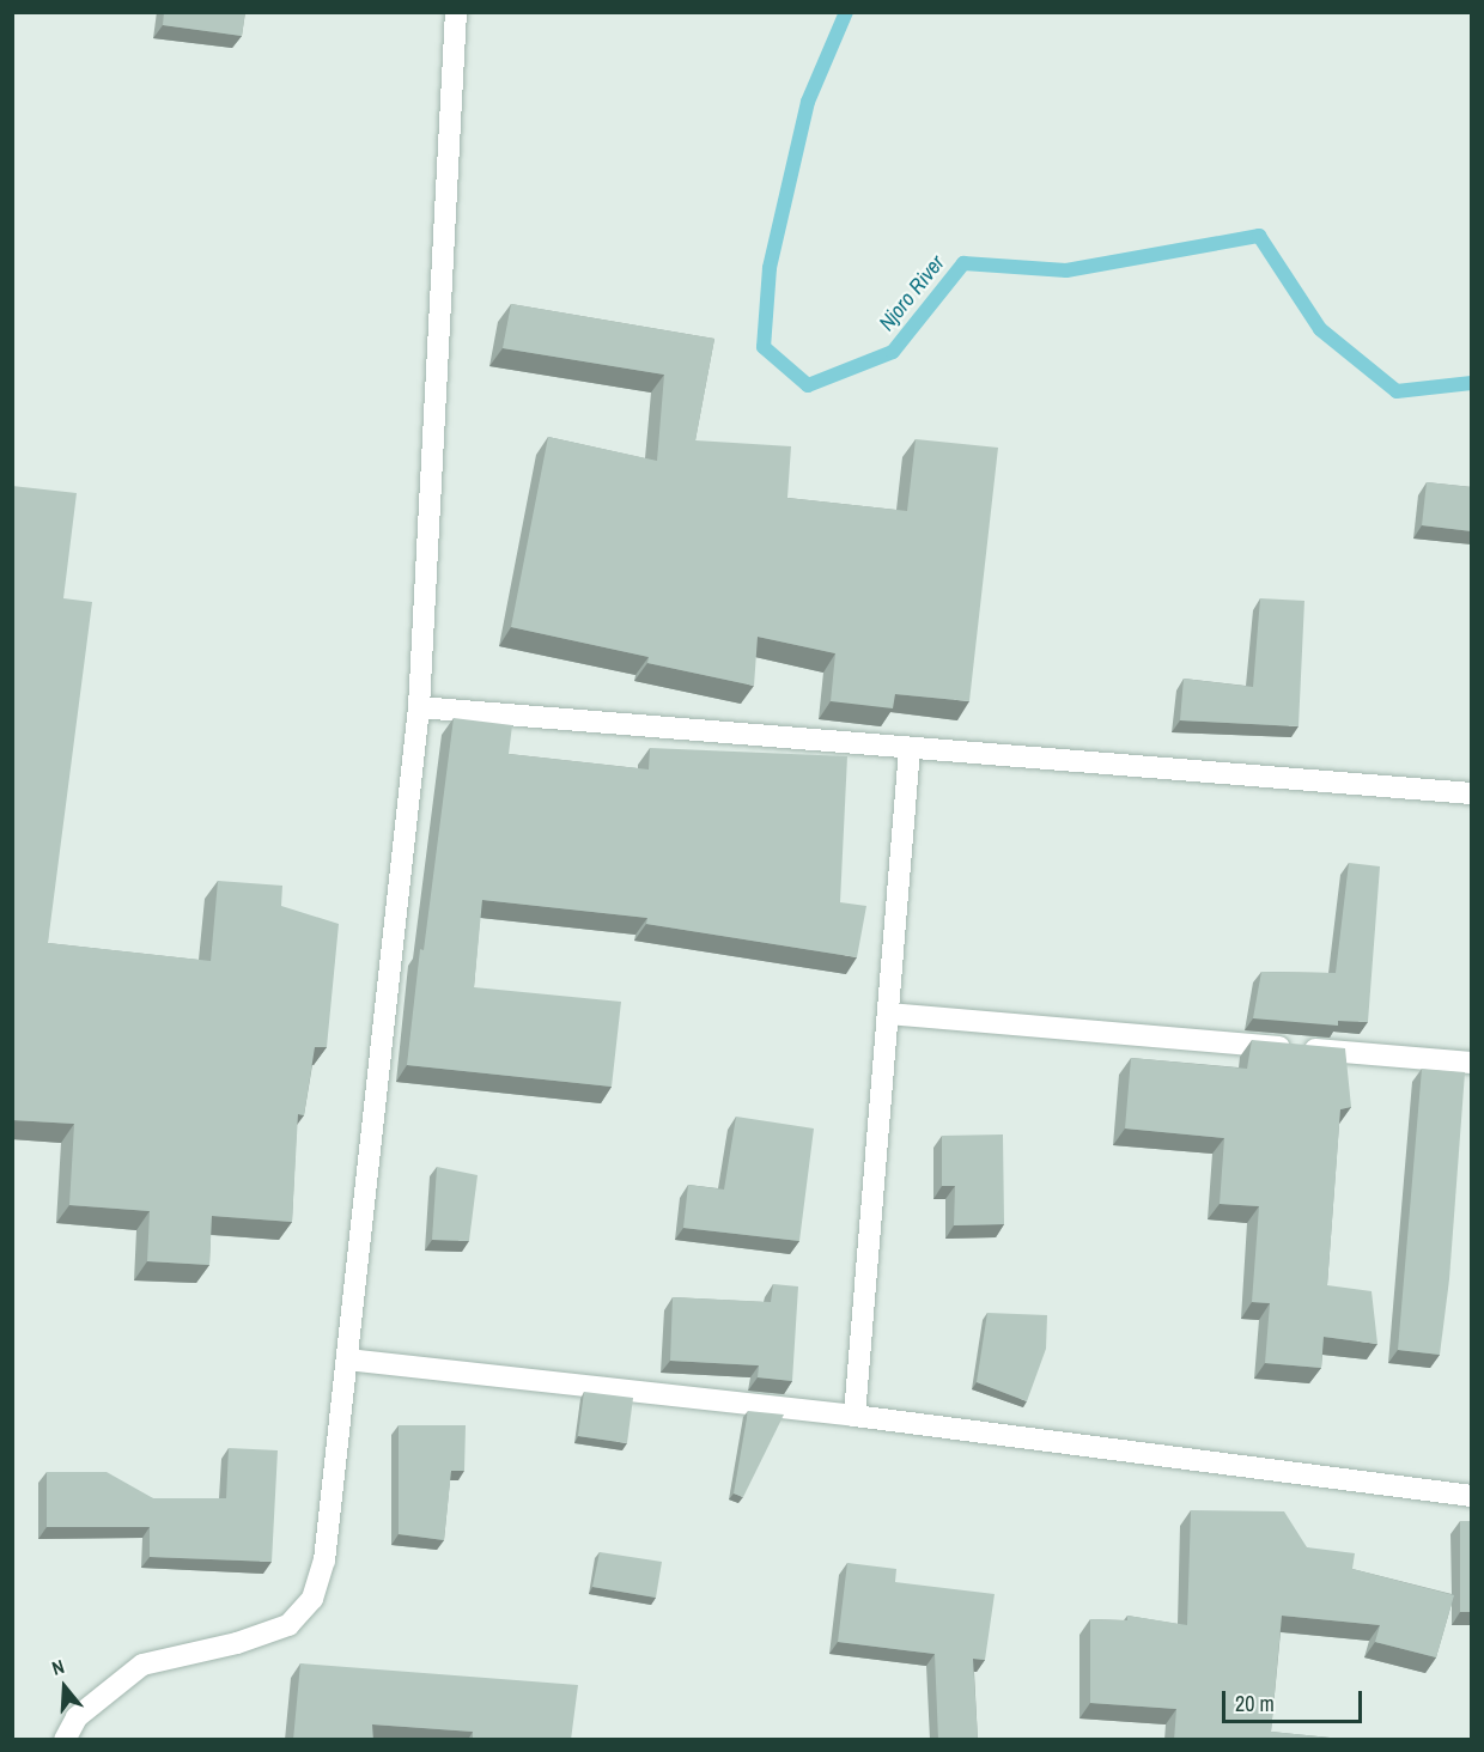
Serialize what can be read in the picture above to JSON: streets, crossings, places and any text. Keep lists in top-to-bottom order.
{
  "water": ["Njoro River"],
  "scale_bar": "20 m",
  "north": "top"
}
